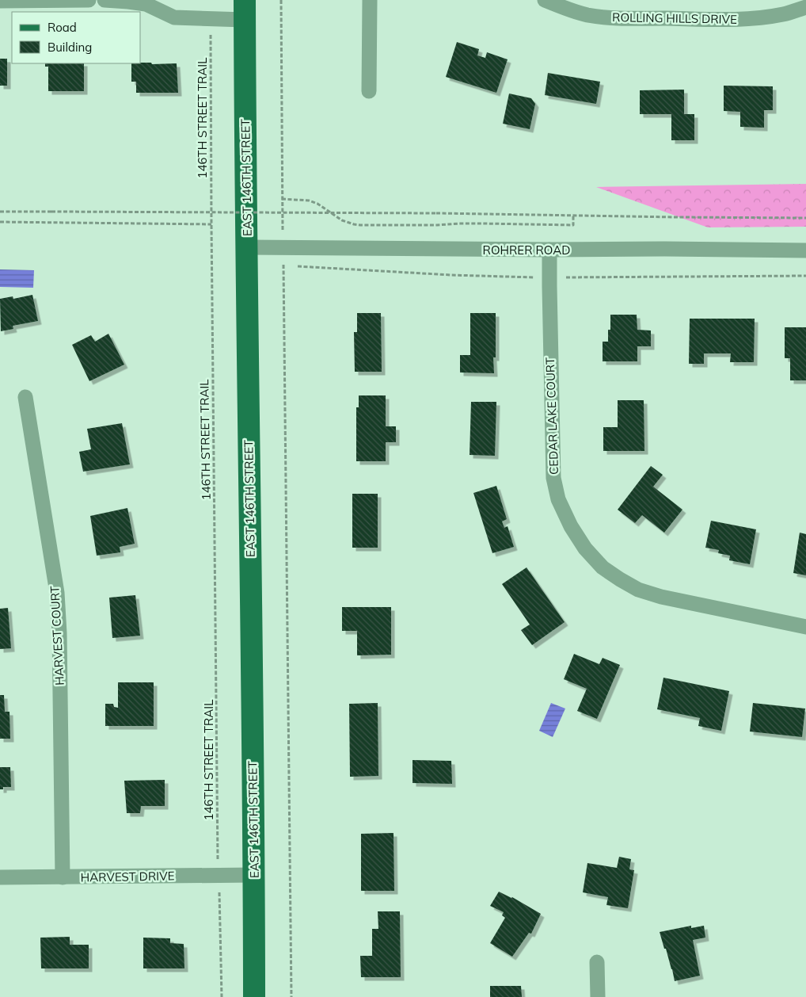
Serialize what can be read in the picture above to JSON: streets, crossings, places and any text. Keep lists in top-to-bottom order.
{
  "streets": {
    "main road": ["EAST 146TH STREET"],
    "street": [
      "ROLLING HILLS DRIVE",
      "ROHRER ROAD",
      "CEDAR LAKE COURT",
      "HARVEST COURT",
      "HARVEST DRIVE"
    ],
    "path": ["146TH STREET TRAIL"]
  },
  "crossings": [
    ["EAST 146TH STREET", "ROHRER ROAD"],
    ["EAST 146TH STREET", "HARVEST DRIVE"],
    ["ROHRER ROAD", "CEDAR LAKE COURT"],
    ["HARVEST COURT", "HARVEST DRIVE"]
  ],
  "legend": ["Road", "Building"]
}
